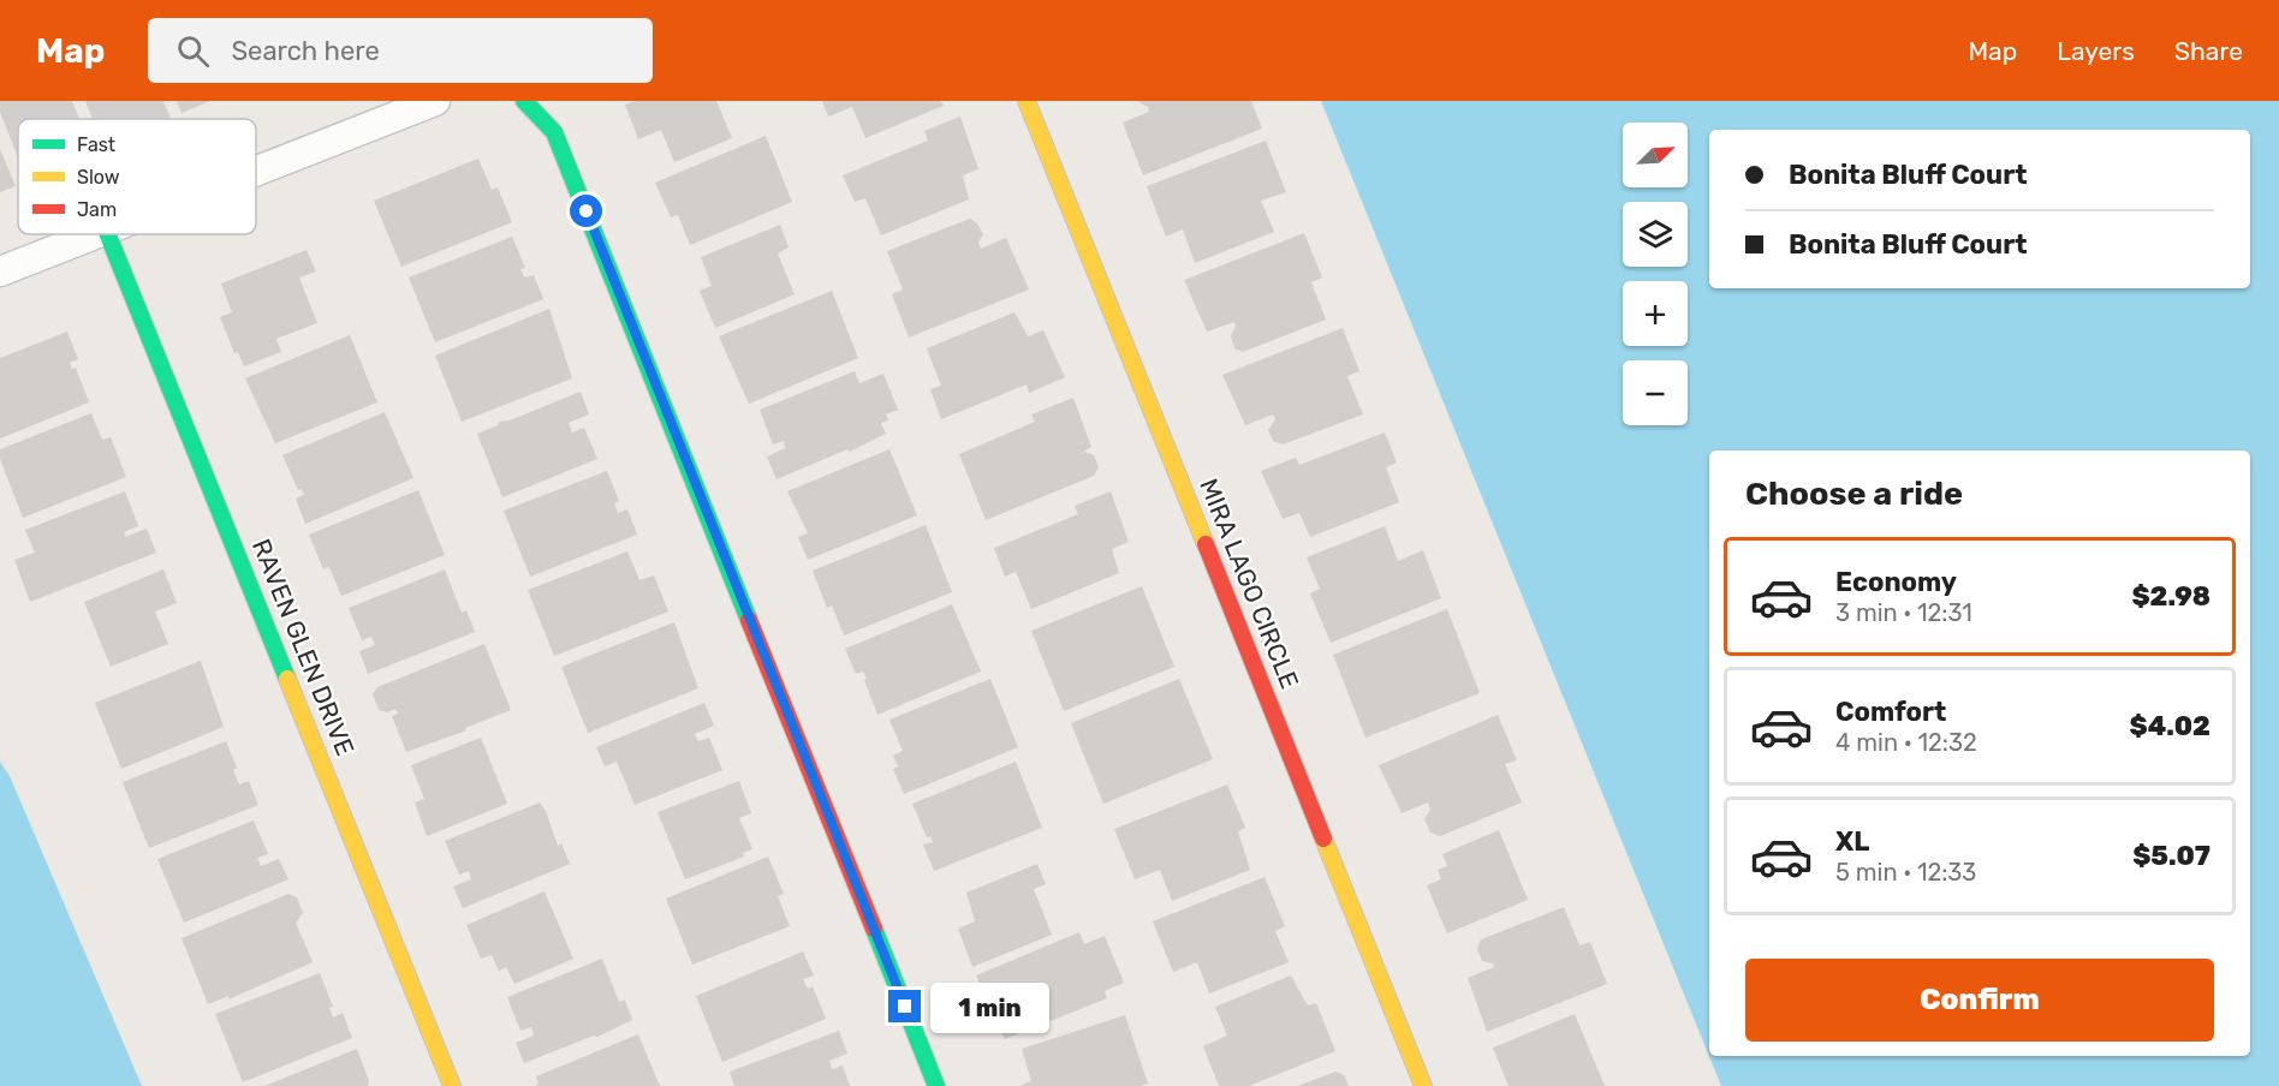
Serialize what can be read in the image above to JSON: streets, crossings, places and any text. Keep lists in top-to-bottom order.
{
  "streets": {
    "street": ["MIRA LAGO CIRCLE", "RAVEN GLEN DRIVE"]
  },
  "legend": ["Fast", "Slow", "Jam"],
  "north": "top right",
  "page": {
    "header": "Map",
    "search": "Search here",
    "nav": ["Map", "Layers", "Share"],
    "map_buttons": ["+", "−"],
    "banner": ["Bonita Bluff Court", "Bonita Bluff Court"],
    "heading": "Choose a ride",
    "list": [
      {
        "name": "Economy",
        "note": "3 min · 12:31",
        "value": "$2.98"
      },
      {
        "name": "Comfort",
        "note": "4 min · 12:32",
        "value": "$4.02"
      },
      {
        "name": "XL",
        "note": "5 min · 12:33",
        "value": "$5.07"
      }
    ],
    "buttons": "Confirm",
    "bubble": "1 min"
  }
}
